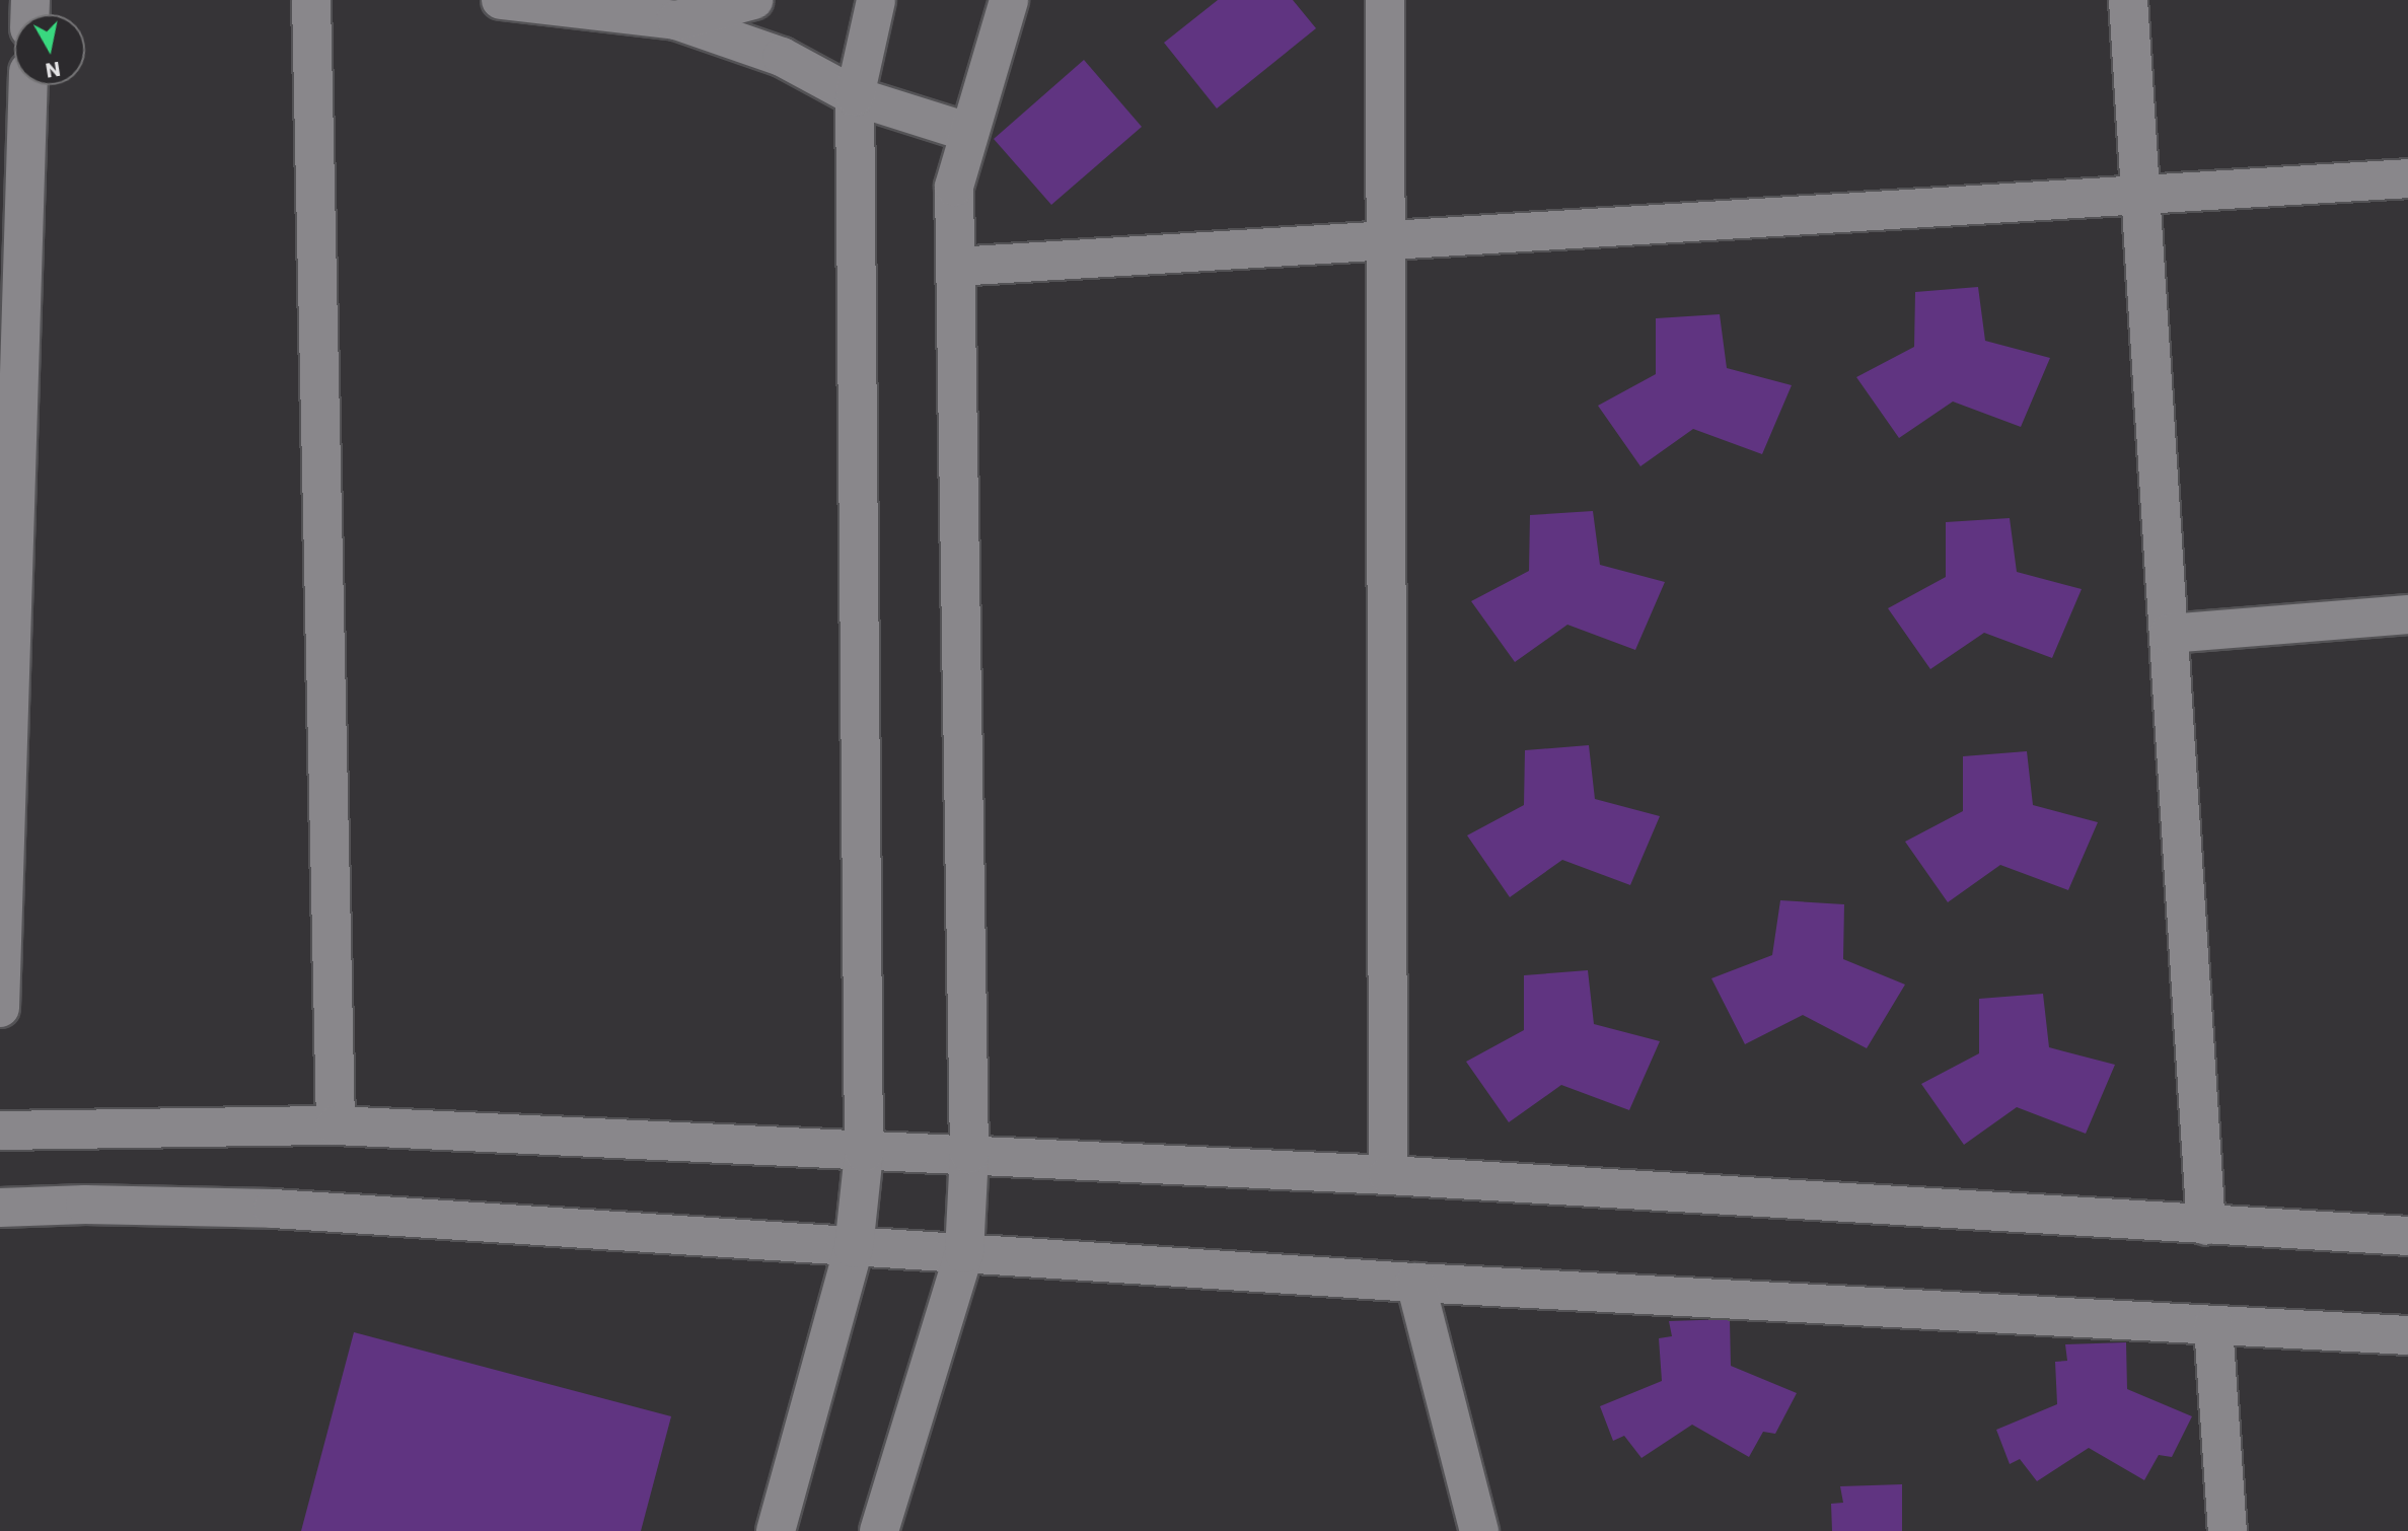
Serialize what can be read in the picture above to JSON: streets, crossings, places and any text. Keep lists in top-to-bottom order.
{
  "north": "bottom"
}
